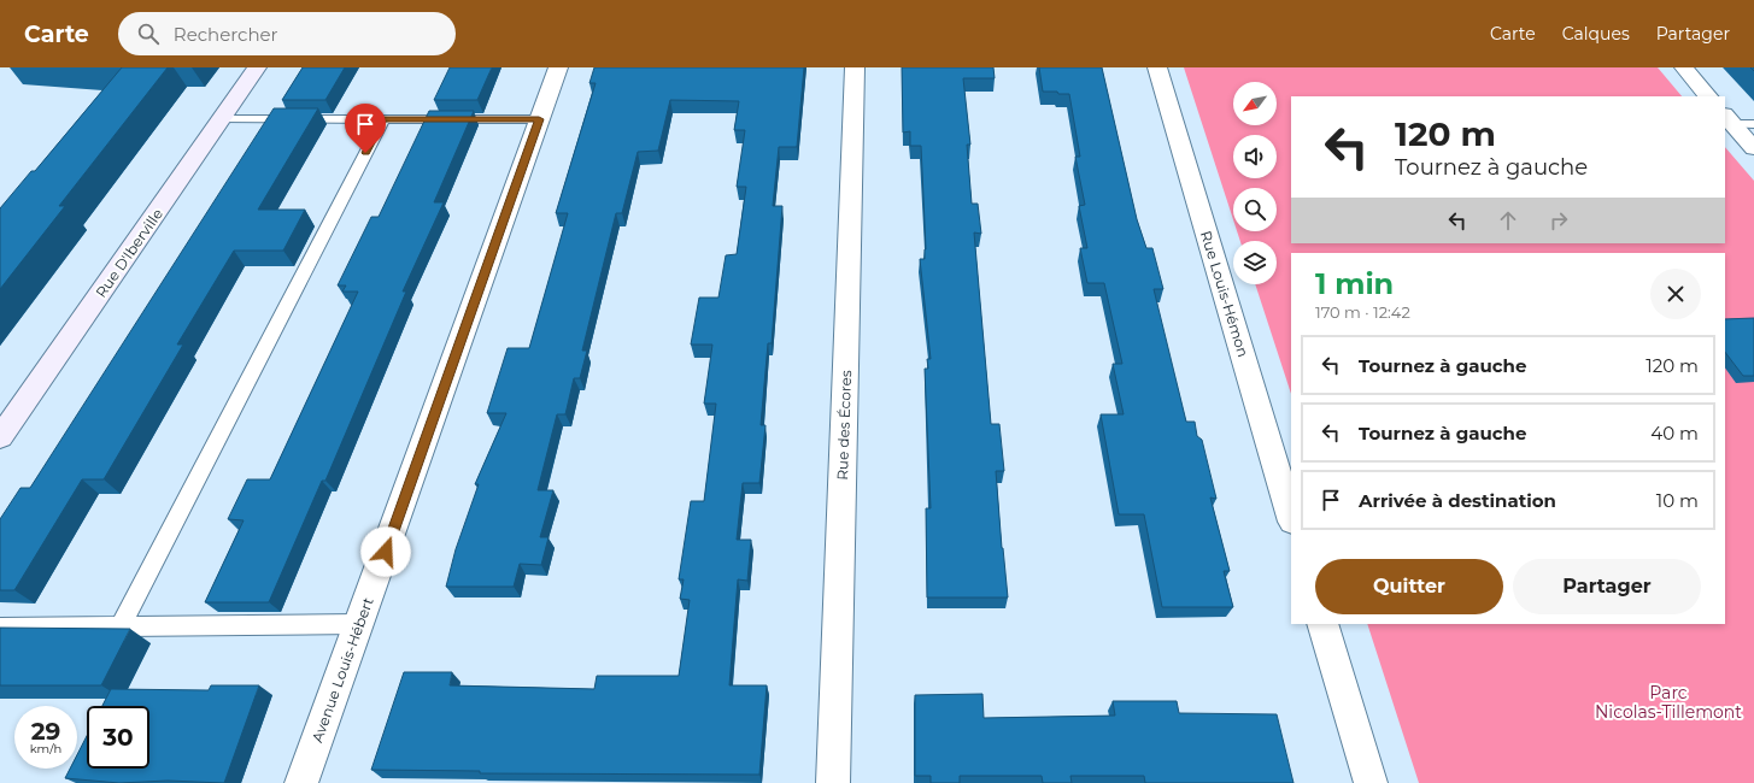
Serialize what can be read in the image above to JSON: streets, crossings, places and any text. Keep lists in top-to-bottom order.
{
  "streets": {
    "main road": ["Rue D'Iberville"],
    "street": ["Rue Louis-Hémon", "Rue des Écores", "Avenue Louis-Hébert"]
  },
  "parks": ["Parc Nicolas-Tillemont"],
  "north": "bottom left",
  "page": {
    "header": "Carte",
    "search": "Rechercher",
    "nav": ["Carte", "Calques", "Partager"],
    "turn": ["120 m", "Tournez à gauche"],
    "heading": ["1 min", "170 m · 12:42"],
    "list": [
      {
        "name": "Tournez à gauche",
        "value": "120 m"
      },
      {
        "name": "Tournez à gauche",
        "value": "40 m"
      },
      {
        "name": "Arrivée à destination",
        "value": "10 m"
      }
    ],
    "buttons": ["Quitter", "Partager"],
    "speed": "29 km/h",
    "limit": "30"
  }
}
